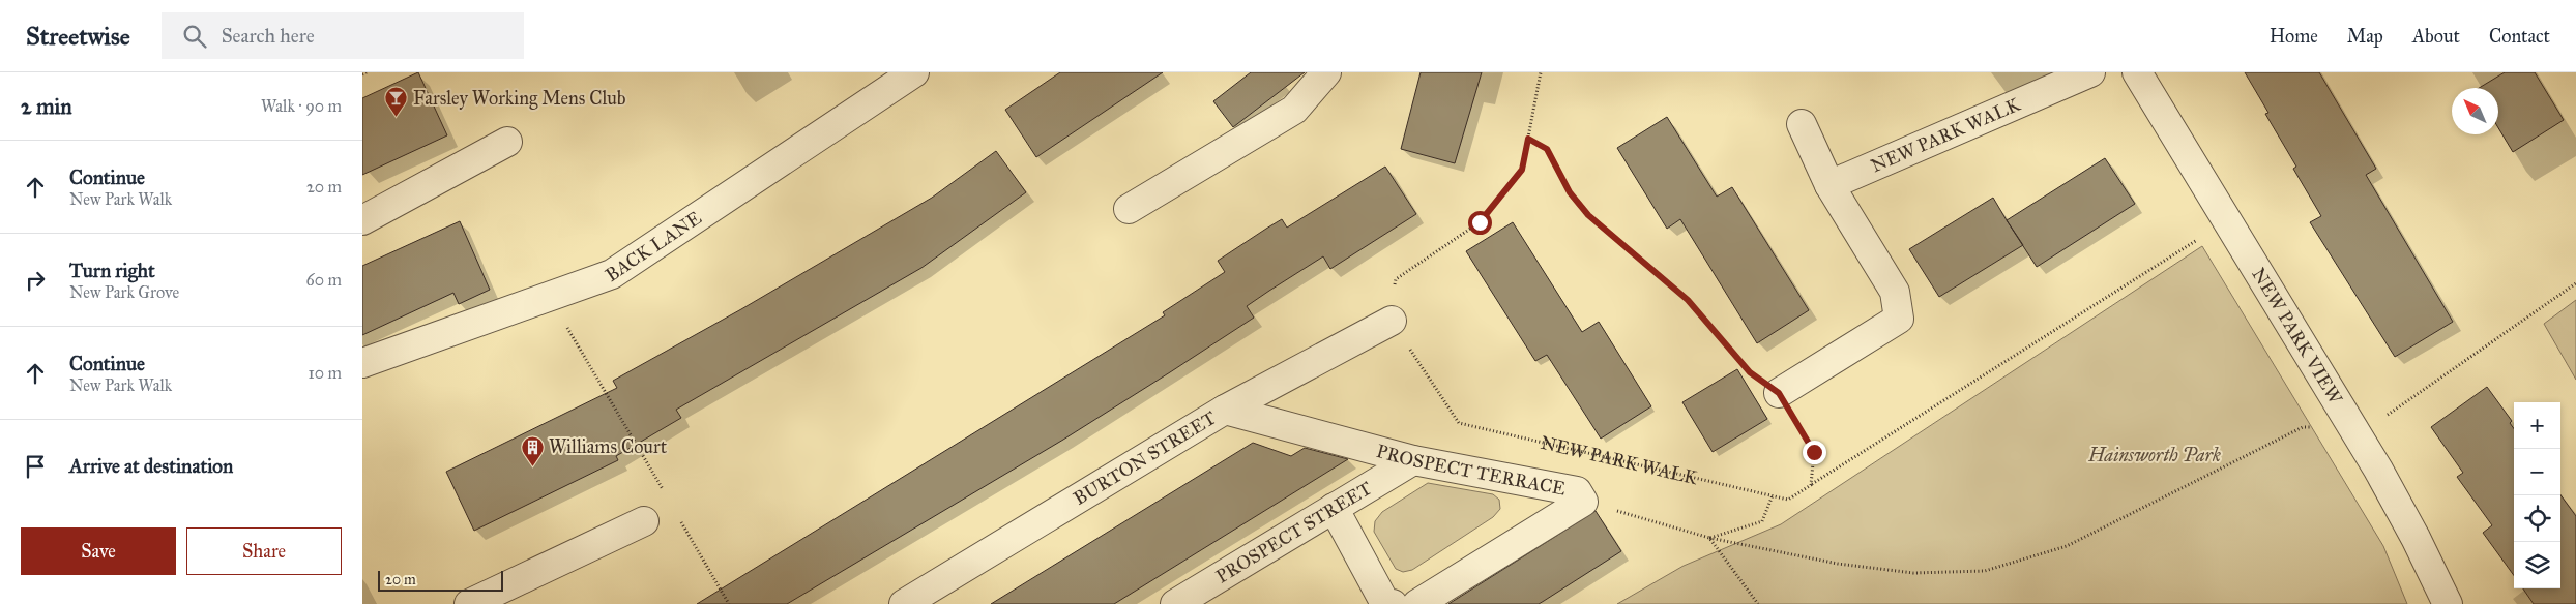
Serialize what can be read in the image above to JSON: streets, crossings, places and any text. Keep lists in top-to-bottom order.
{
  "streets": {
    "street": [
      "NEW PARK WALK",
      "BACK LANE",
      "NEW PARK VIEW",
      "BURTON STREET",
      "PROSPECT TERRACE",
      "PROSPECT STREET"
    ]
  },
  "crossings": [
    ["NEW PARK WALK", "NEW PARK VIEW"],
    ["NEW PARK WALK", "BURTON STREET"],
    ["BURTON STREET", "PROSPECT TERRACE"],
    ["PROSPECT TERRACE", "PROSPECT STREET"]
  ],
  "parks": ["Hainsworth Park"],
  "places": {
    "bar": ["Farsley Working Mens Club"],
    "building": ["Williams Court"]
  },
  "scale_bar": "20 m",
  "north": "top left",
  "page": {
    "header": "Streetwise",
    "search": "Search here",
    "nav": [
      "Home",
      "Map",
      "About",
      "Contact"
    ],
    "heading": ["2 min", "Walk · 90 m"],
    "list": [
      ["Continue", "New Park Walk", "20 m"],
      ["Turn right", "New Park Grove", "60 m"],
      ["Continue", "New Park Walk", "10 m"],
      "Arrive at destination"
    ],
    "map_buttons": ["+", "−"],
    "buttons": ["Save", "Share"],
    "scale": "20 m"
  }
}
